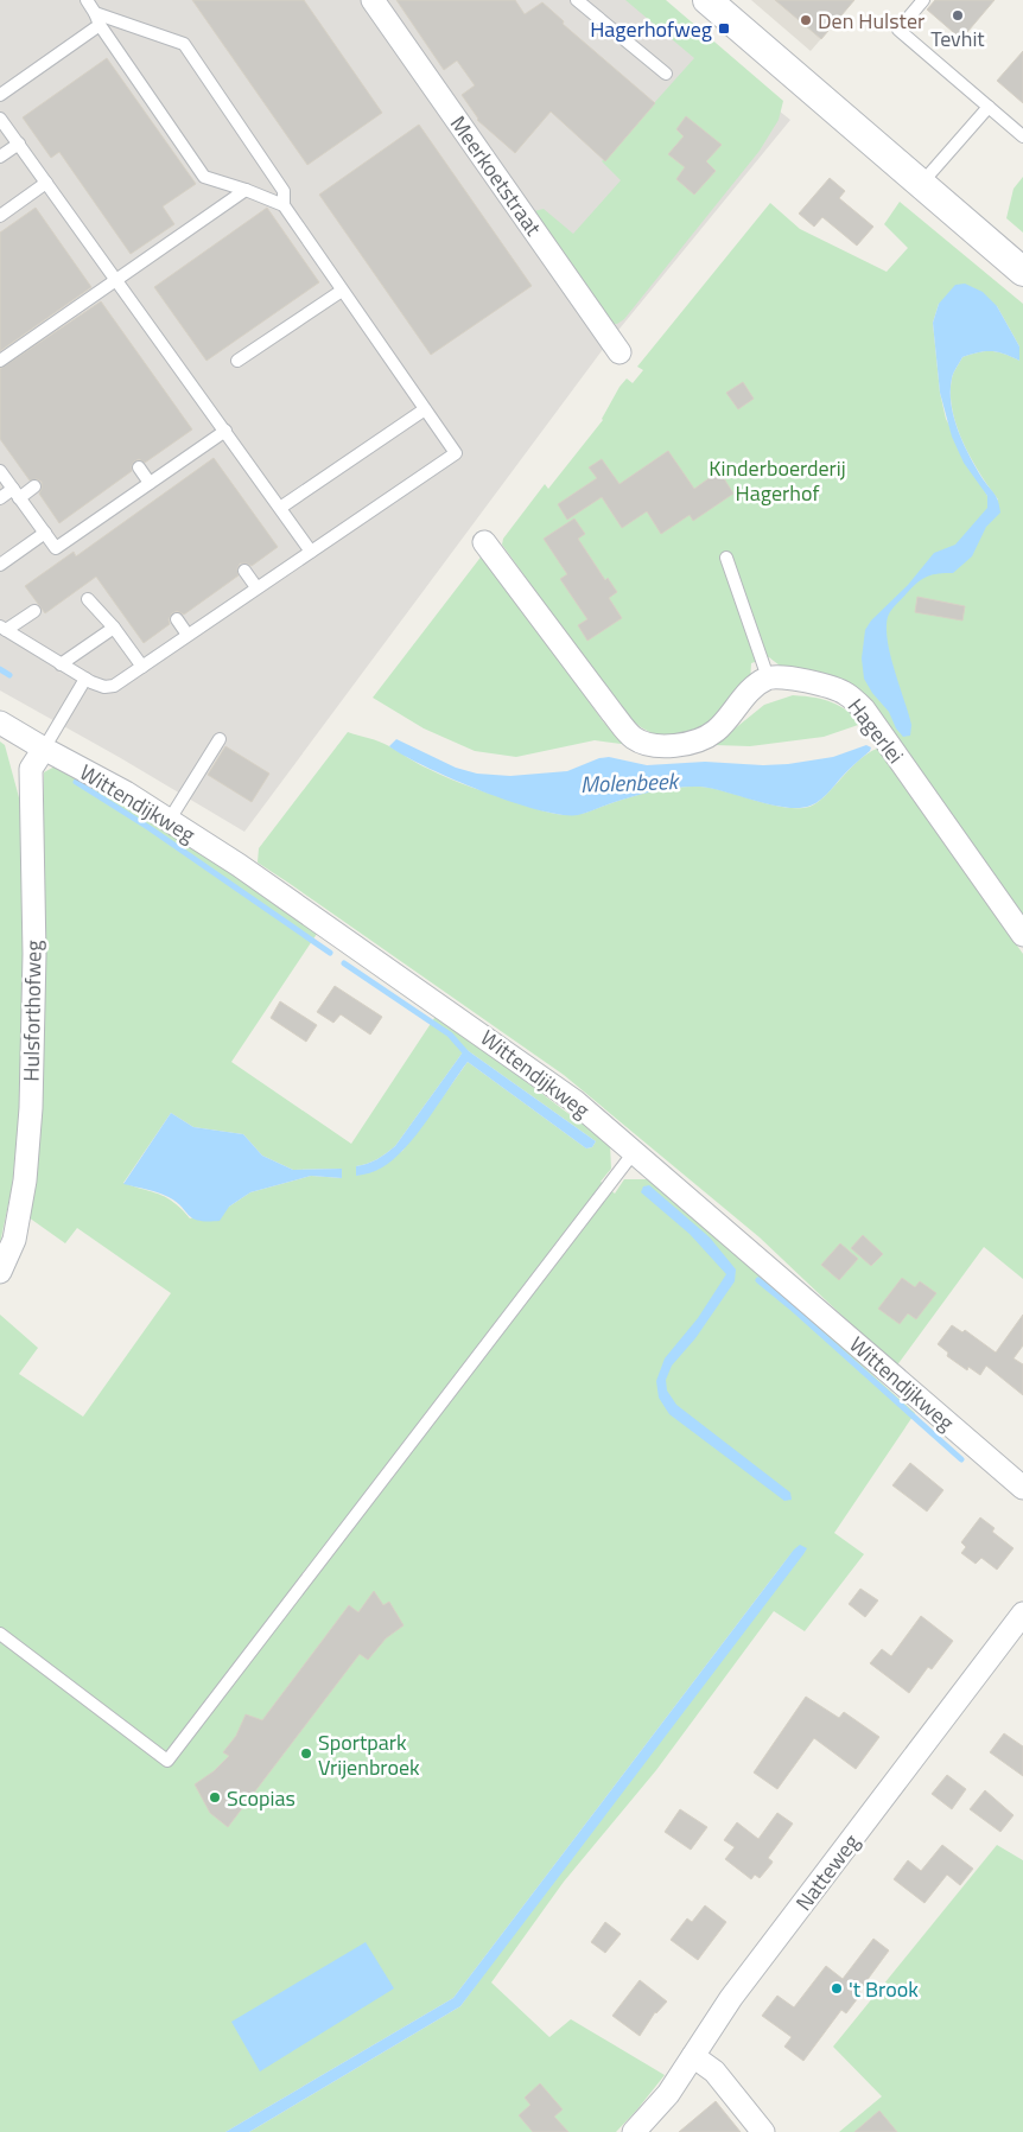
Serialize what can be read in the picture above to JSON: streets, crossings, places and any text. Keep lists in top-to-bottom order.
{
  "streets": {
    "street": [
      "Meerkoetstraat",
      "Hagerlei",
      "Wittendijkweg",
      "Hulsforthofweg",
      "Natteweg"
    ]
  },
  "crossings": [
    ["Wittendijkweg", "Hulsforthofweg"]
  ],
  "water": ["Molenbeek"],
  "parks": ["Kinderboerderij Hagerhof"],
  "places": {
    "other": [
      "Tevhit",
      "Den Hulster",
      "Sportpark Vrijenbroek",
      "Scopias",
      "'t Brook"
    ],
    "transit": ["Hagerhofweg"]
  }
}
